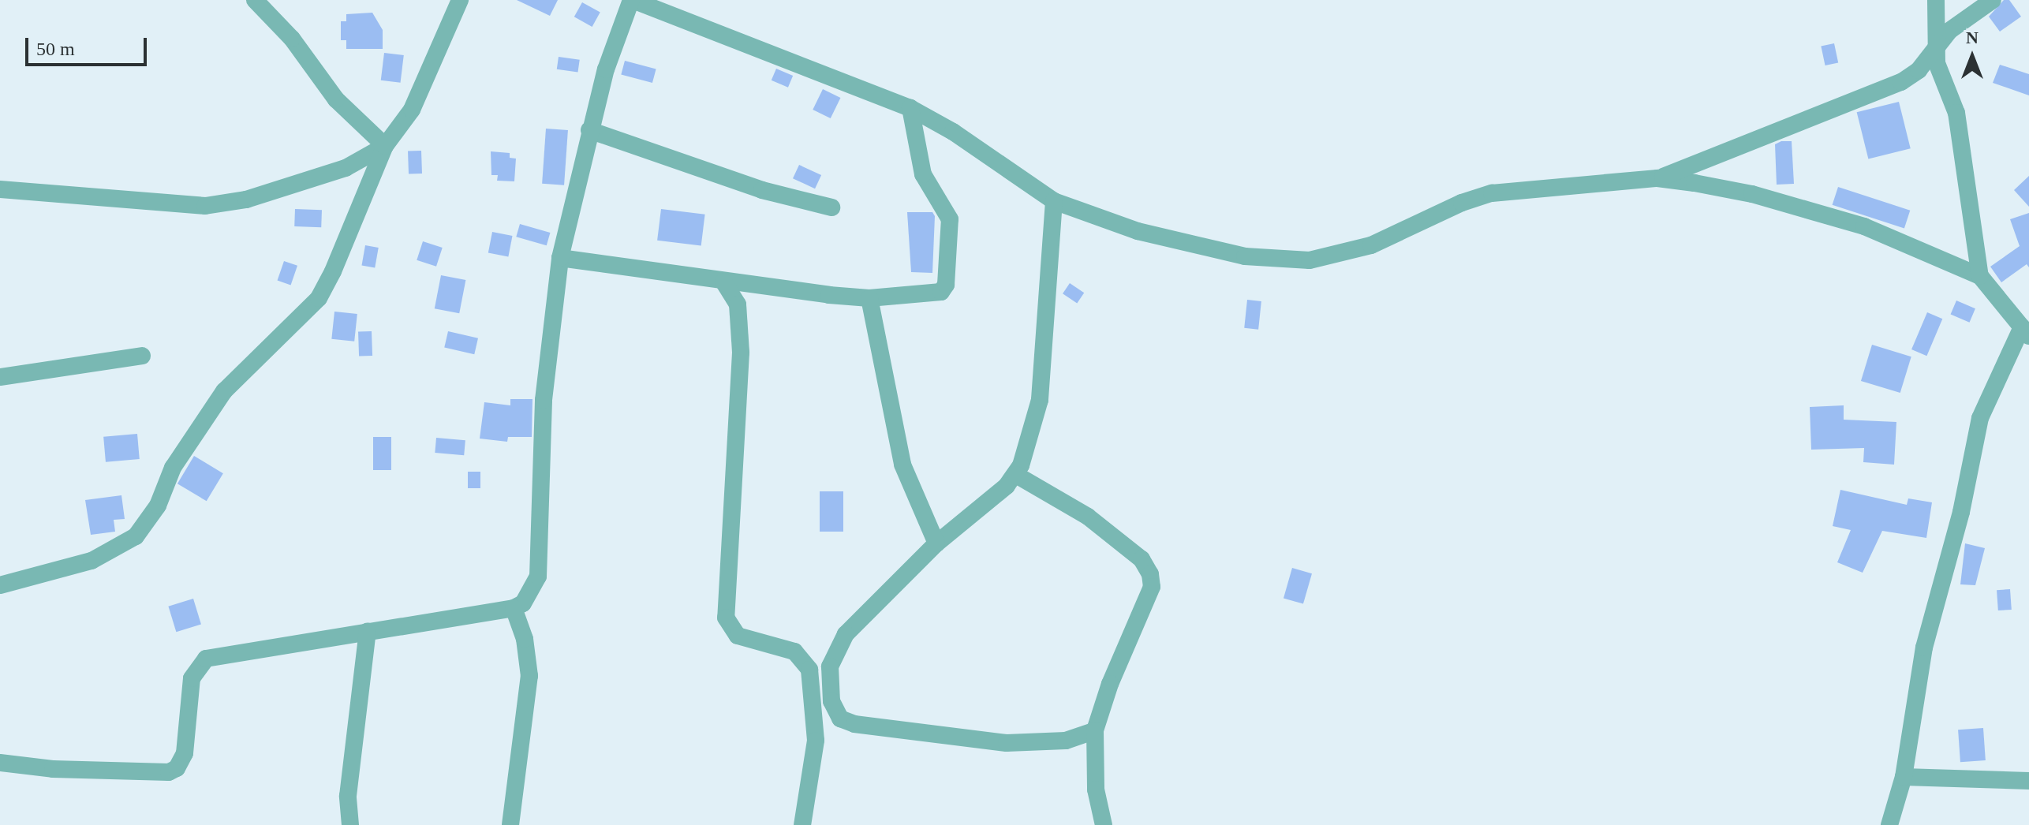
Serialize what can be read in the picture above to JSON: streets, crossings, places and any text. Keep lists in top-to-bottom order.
{
  "scale_bar": "50 m",
  "north": "top"
}
